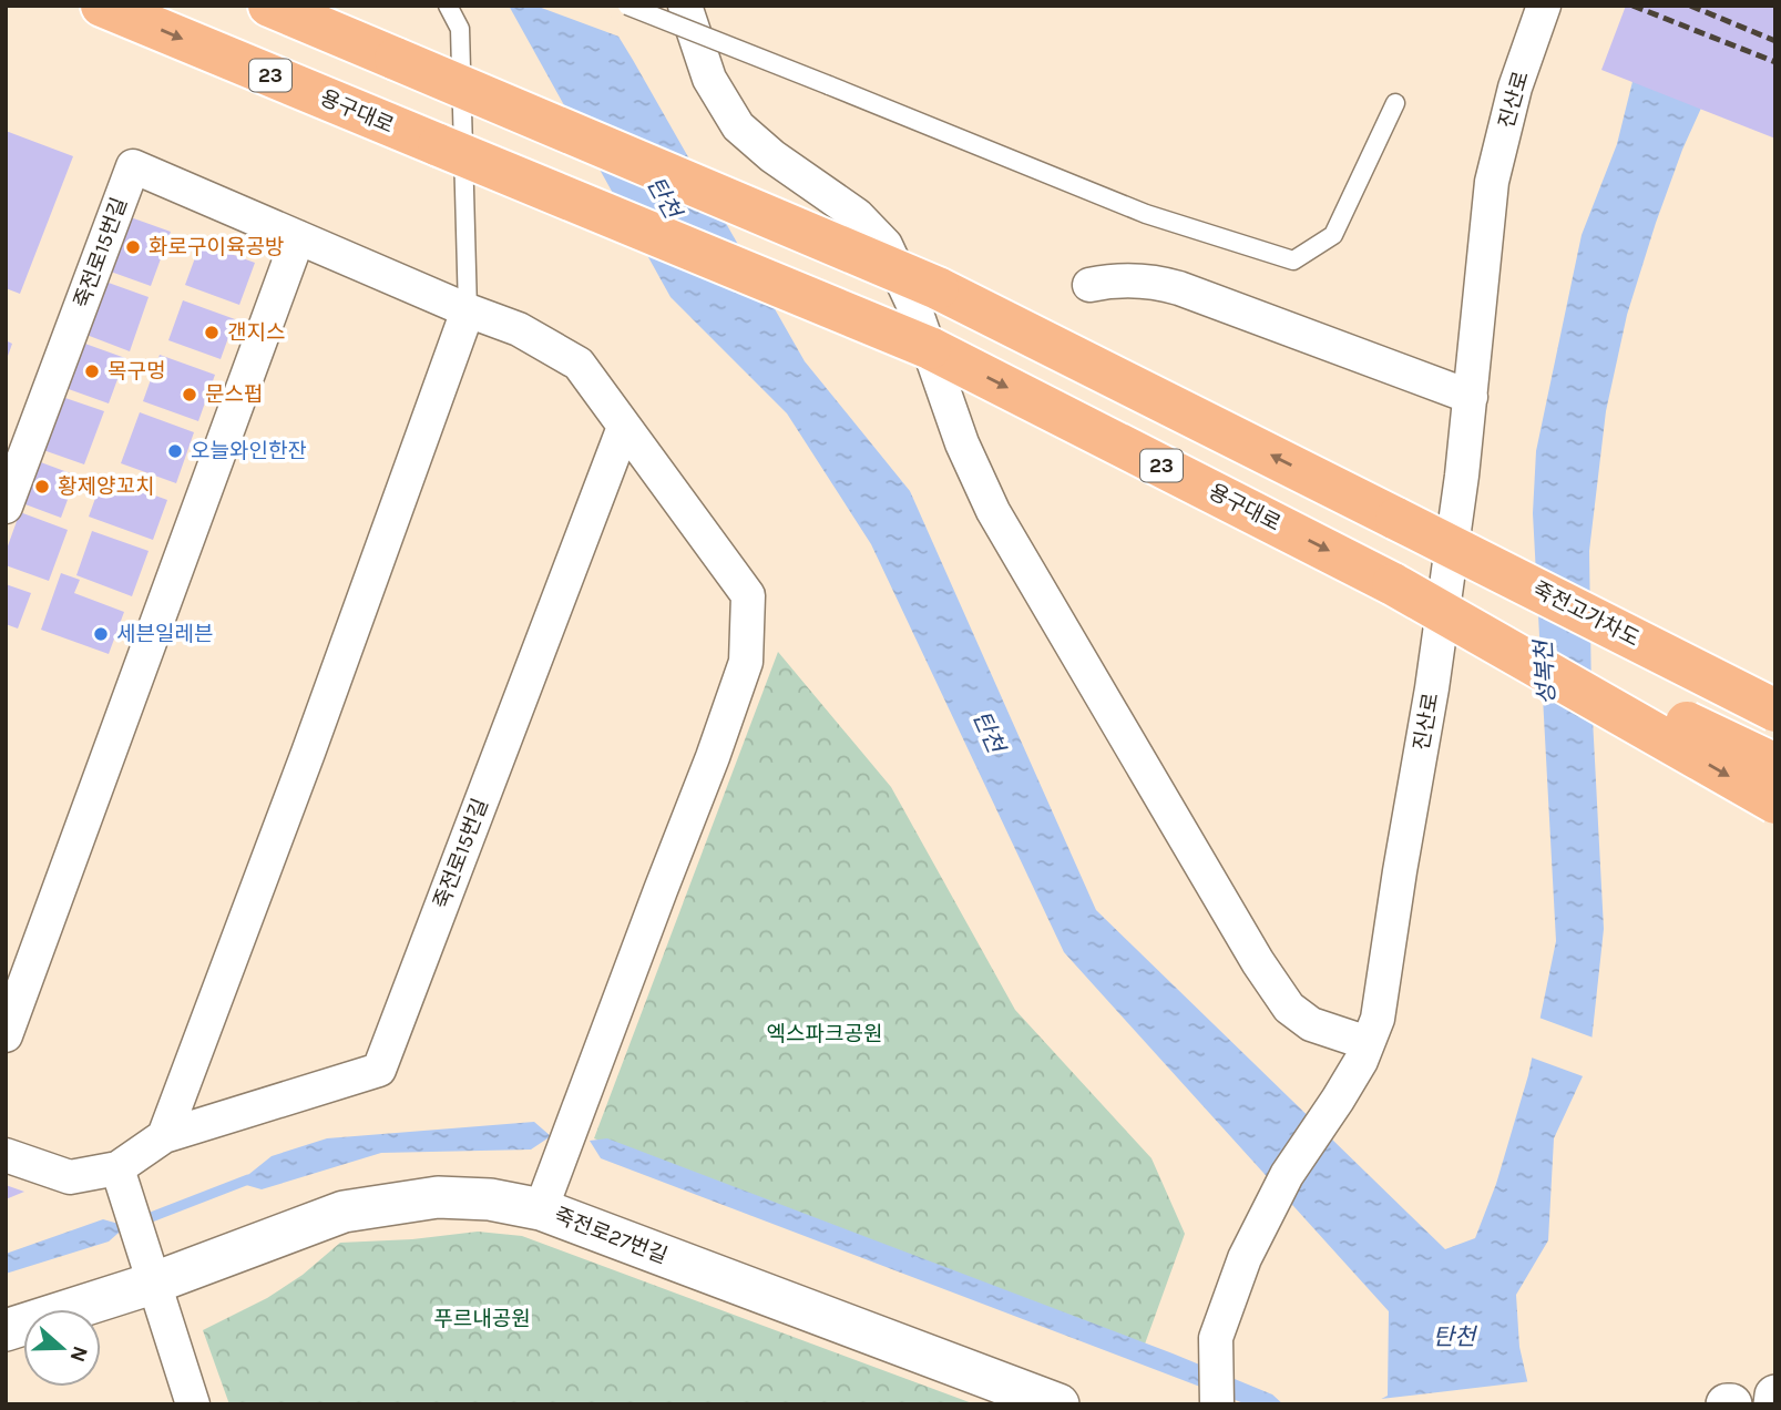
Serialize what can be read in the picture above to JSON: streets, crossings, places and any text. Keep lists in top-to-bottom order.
{
  "streets": {
    "main road": ["23", "용구대로", "죽전고가차도"],
    "street": ["진산로", "죽전로15번길", "죽전로27번길"]
  },
  "crossings": [
    ["23", "용구대로"],
    ["죽전로15번길", "죽전로27번길"]
  ],
  "water": ["탄천", "성복천"],
  "parks": ["엑스파크공원", "푸르내공원"],
  "places": [
    "화로구이육공방",
    "갠지스",
    "목구멍",
    "문스펍",
    "오늘와인한잔",
    "황제양꼬치",
    "세븐일레븐"
  ],
  "north": "right"
}
